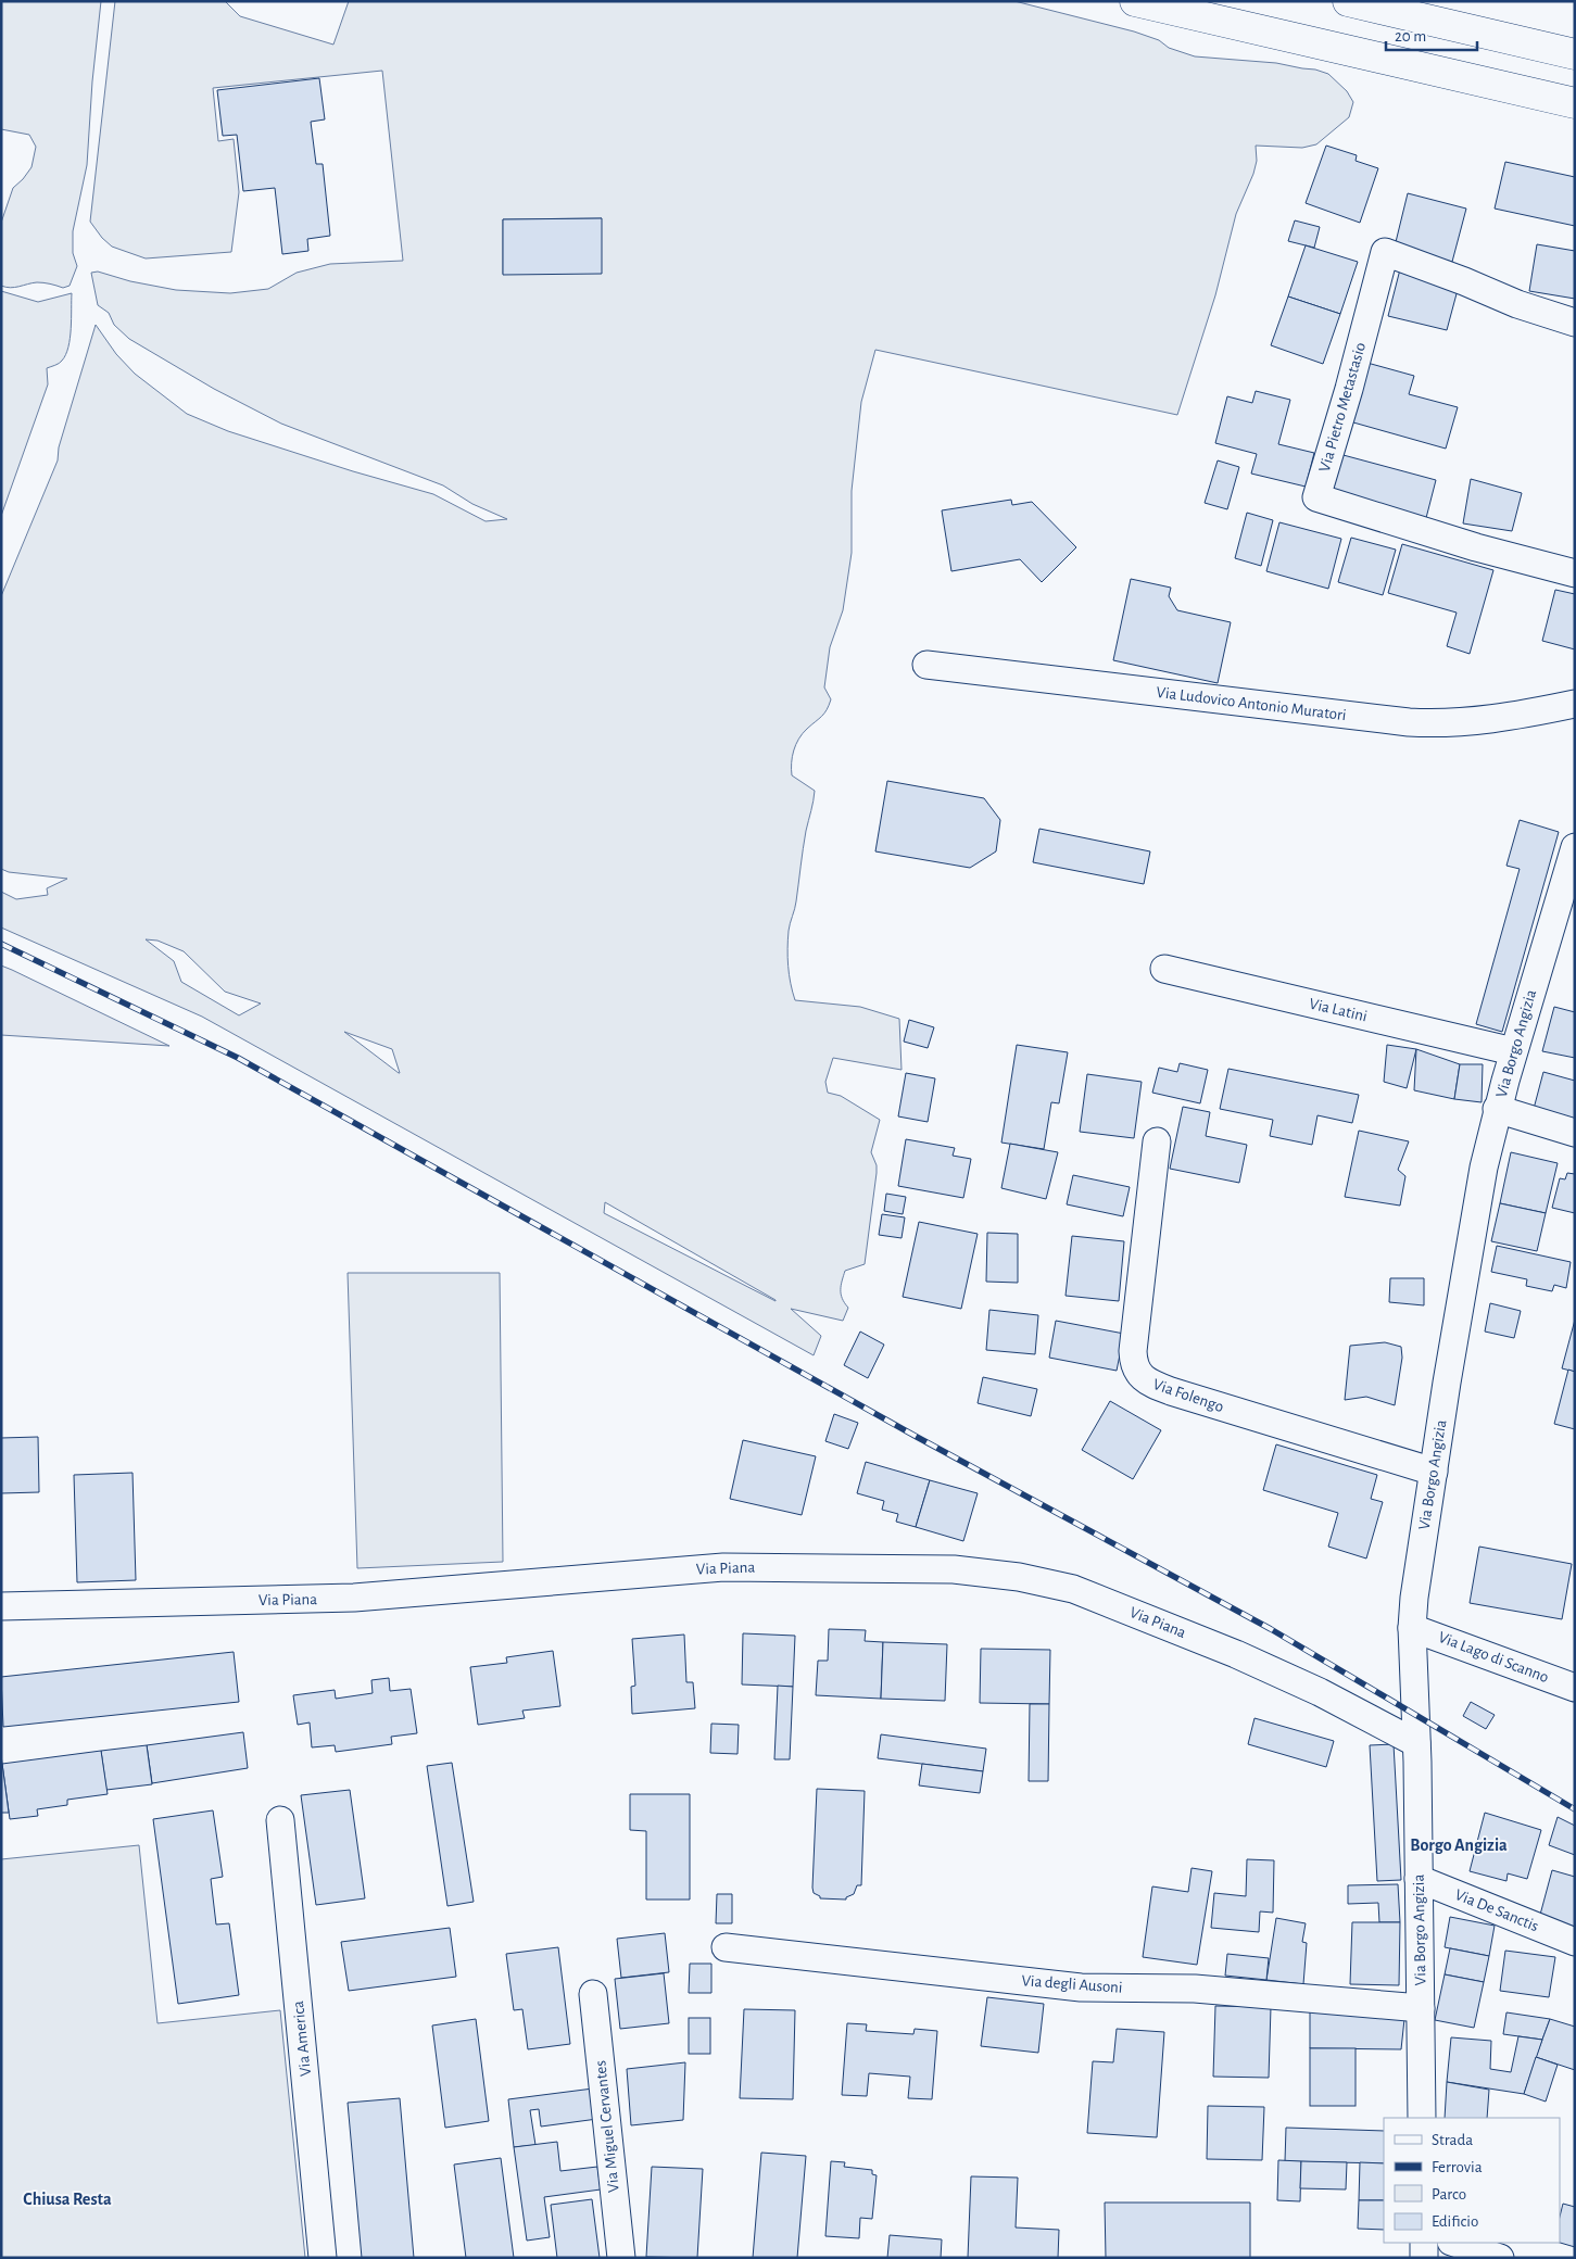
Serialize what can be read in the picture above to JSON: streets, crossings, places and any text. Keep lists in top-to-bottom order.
{
  "streets": {
    "street": [
      "Via Pietro Metastasio",
      "Via Ludovico Antonio Muratori",
      "Via Latini",
      "Via Borgo Angizia",
      "Via Folengo",
      "Via Piana",
      "Via Lago di Scanno",
      "Via De Sanctis",
      "Via degli Ausoni",
      "Via America",
      "Via Miguel Cervantes"
    ]
  },
  "crossings": [
    ["Via Latini", "Via Borgo Angizia"],
    ["Via Borgo Angizia", "Via Folengo"],
    ["Via Borgo Angizia", "Via Piana"],
    ["Via Borgo Angizia", "Via Lago di Scanno"],
    ["Via Borgo Angizia", "Via De Sanctis"],
    ["Via Borgo Angizia", "Via degli Ausoni"]
  ],
  "districts": ["Borgo Angizia", "Chiusa Resta"],
  "legend": [
    "Strada",
    "Ferrovia",
    "Parco",
    "Edificio"
  ],
  "scale_bar": "20 m"
}
